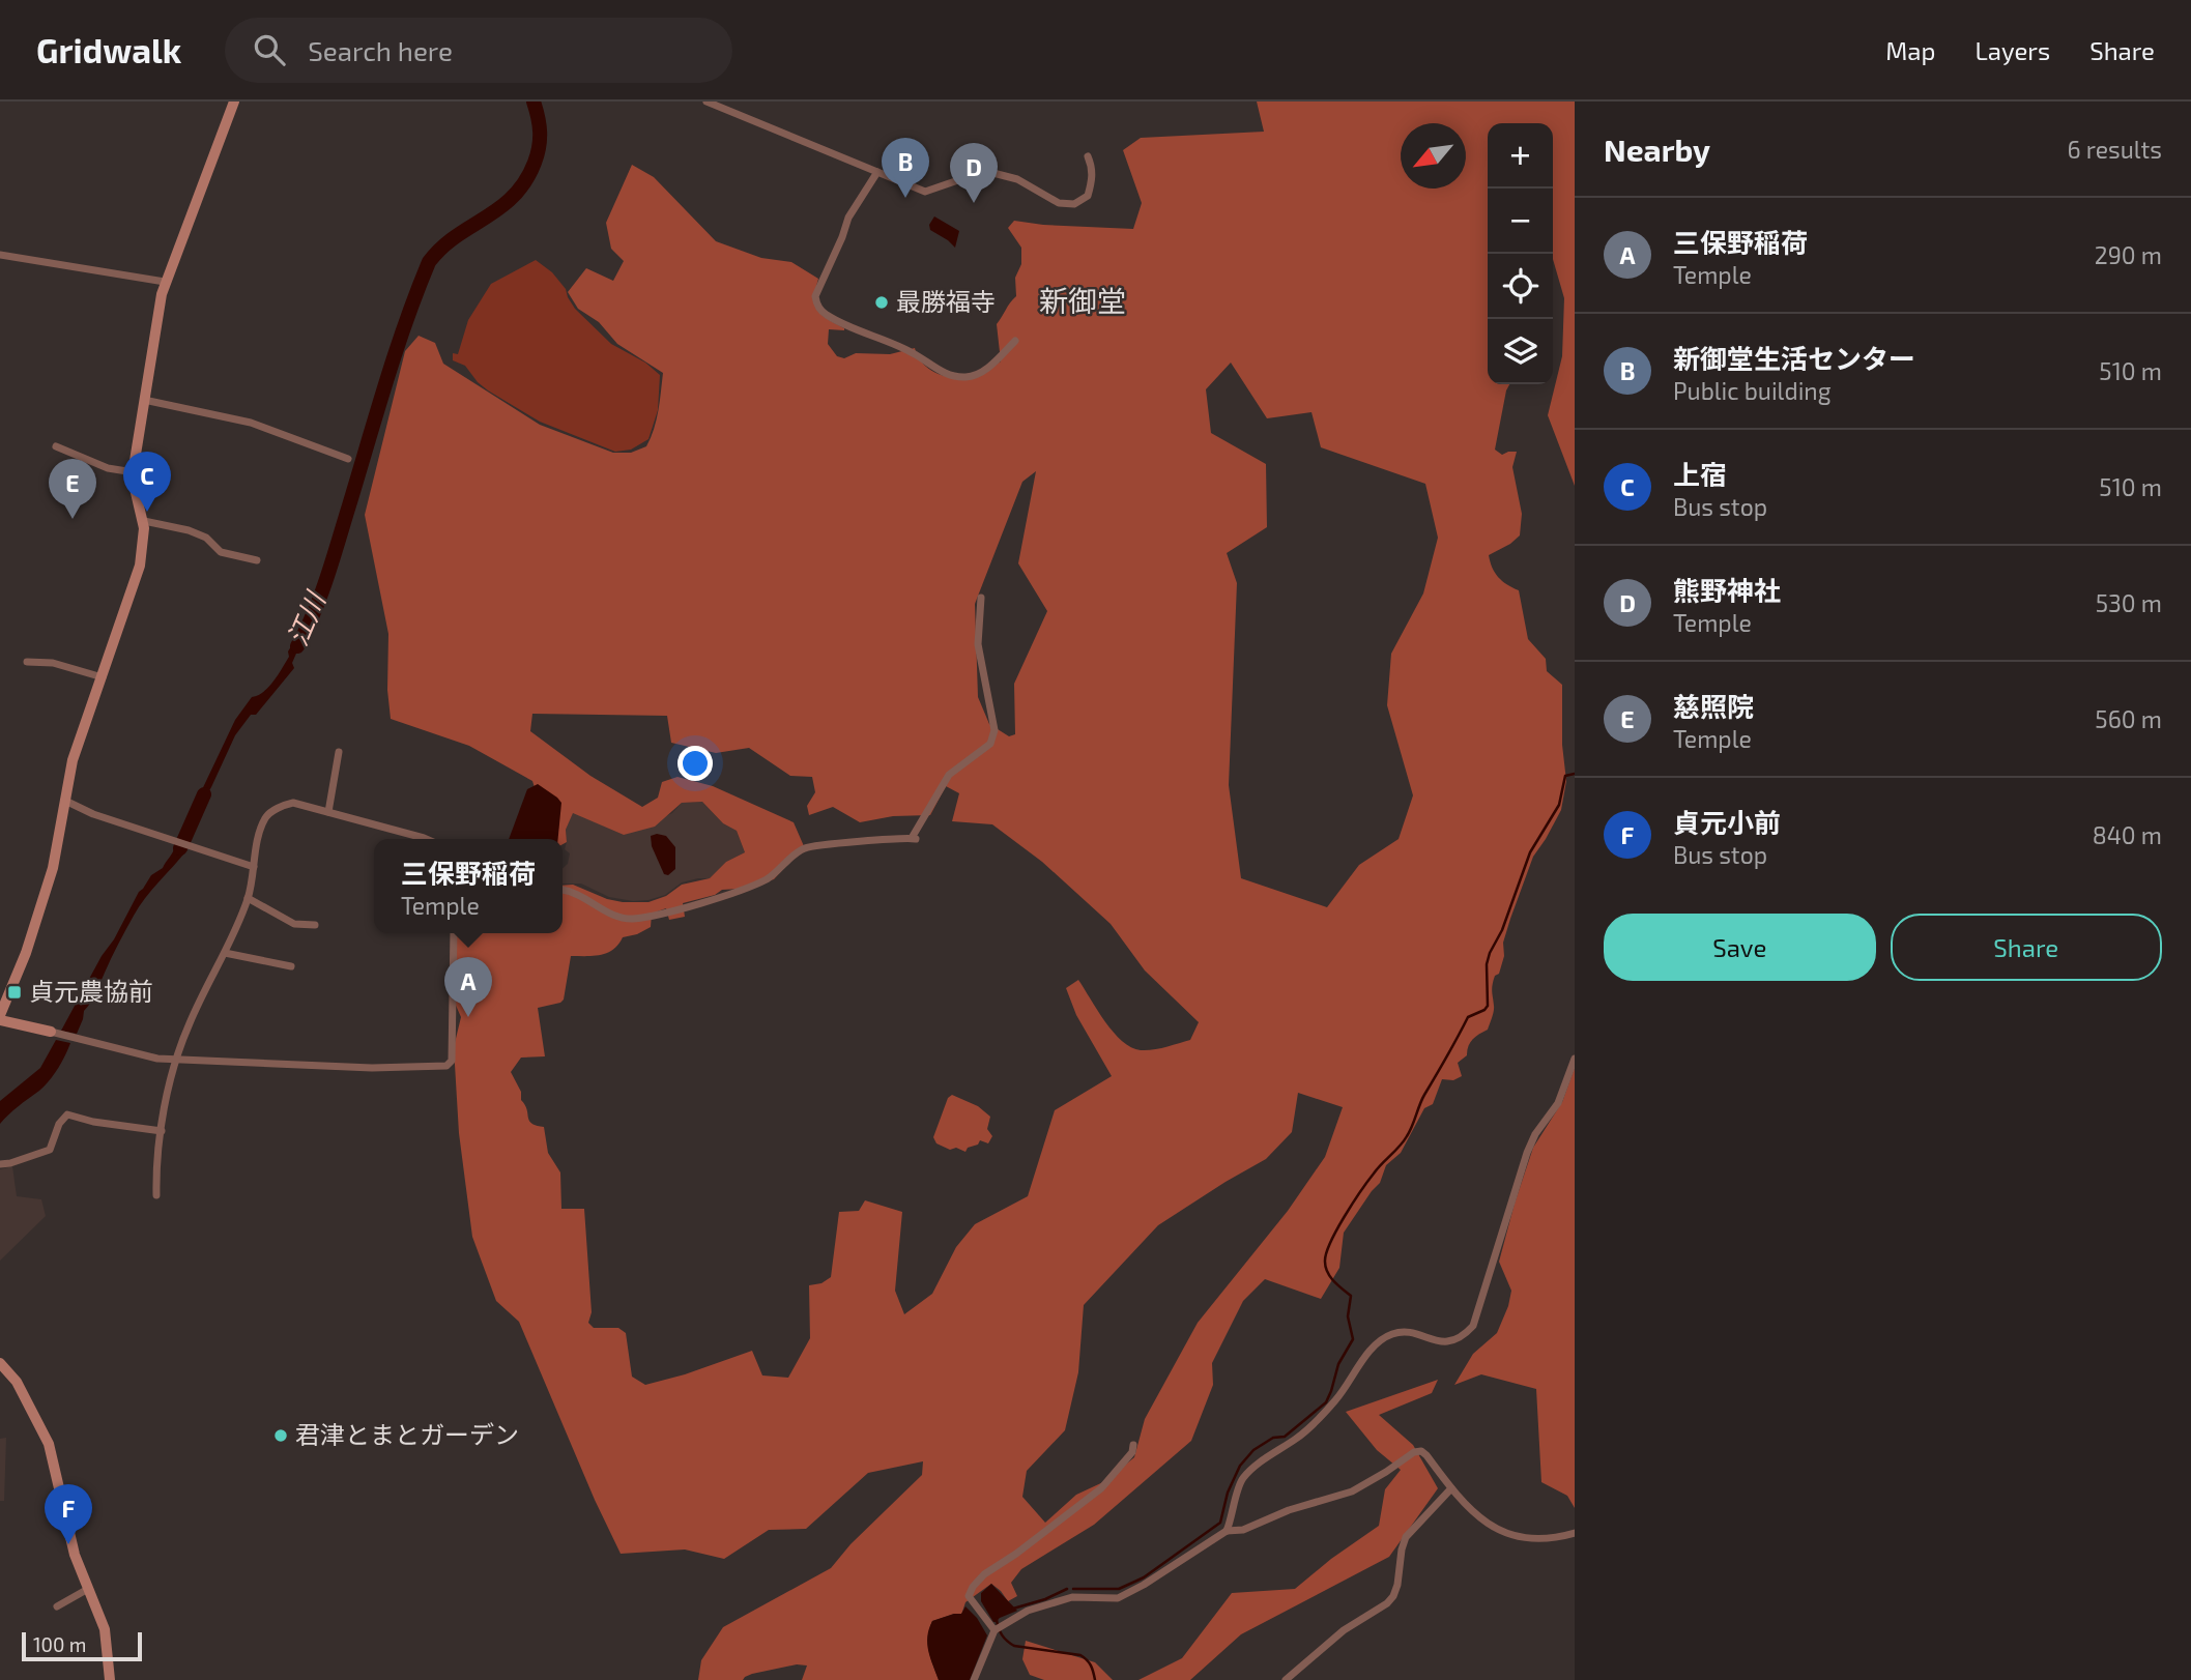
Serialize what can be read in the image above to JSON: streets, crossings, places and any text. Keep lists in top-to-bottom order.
{
  "districts": ["新御堂"],
  "water": ["江川"],
  "places": {
    "other": ["最勝福寺", "君津とまとガーデン"],
    "transit": ["貞元農協前"]
  },
  "scale_bar": "100 m",
  "north": "bottom left",
  "page": {
    "header": "Gridwalk",
    "search": "Search here",
    "nav": ["Map", "Layers", "Share"],
    "heading": ["Nearby", "6 results"],
    "map_buttons": ["+", "−"],
    "pins": [
      "B",
      "D",
      "C",
      "E",
      "A",
      "F"
    ],
    "list": [
      {
        "mark": "A",
        "name": "三保野稲荷",
        "note": "Temple",
        "value": "290 m"
      },
      {
        "mark": "B",
        "name": "新御堂生活センター",
        "note": "Public building",
        "value": "510 m"
      },
      {
        "mark": "C",
        "name": "上宿",
        "note": "Bus stop",
        "value": "510 m"
      },
      {
        "mark": "D",
        "name": "熊野神社",
        "note": "Temple",
        "value": "530 m"
      },
      {
        "mark": "E",
        "name": "慈照院",
        "note": "Temple",
        "value": "560 m"
      },
      {
        "mark": "F",
        "name": "貞元小前",
        "note": "Bus stop",
        "value": "840 m"
      }
    ],
    "popup": ["三保野稲荷", "Temple"],
    "buttons": ["Save", "Share"],
    "scale": "100 m"
  }
}
